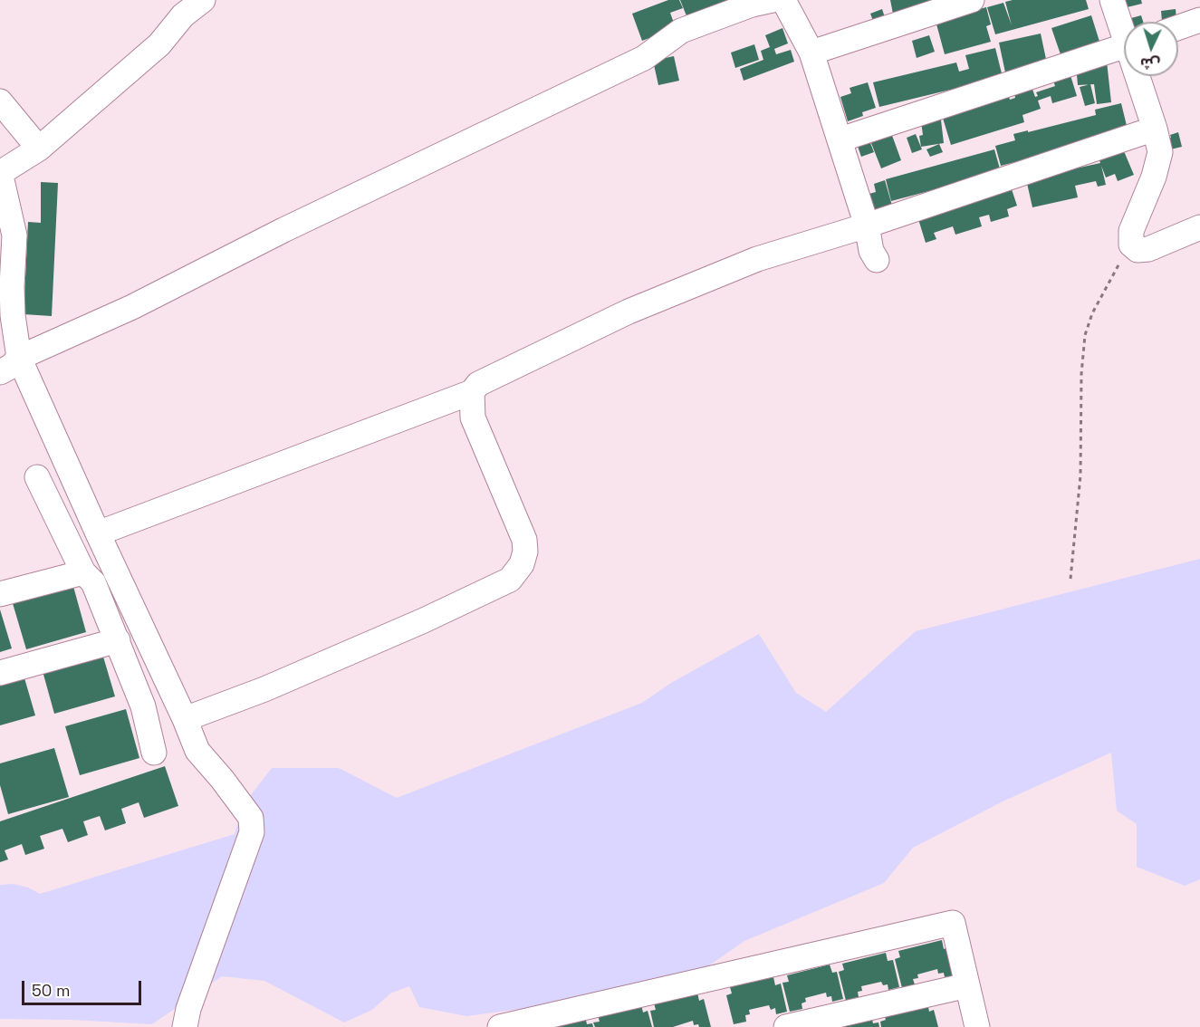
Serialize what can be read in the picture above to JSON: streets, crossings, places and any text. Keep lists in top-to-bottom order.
{
  "scale_bar": "50 m",
  "north": "bottom"
}
